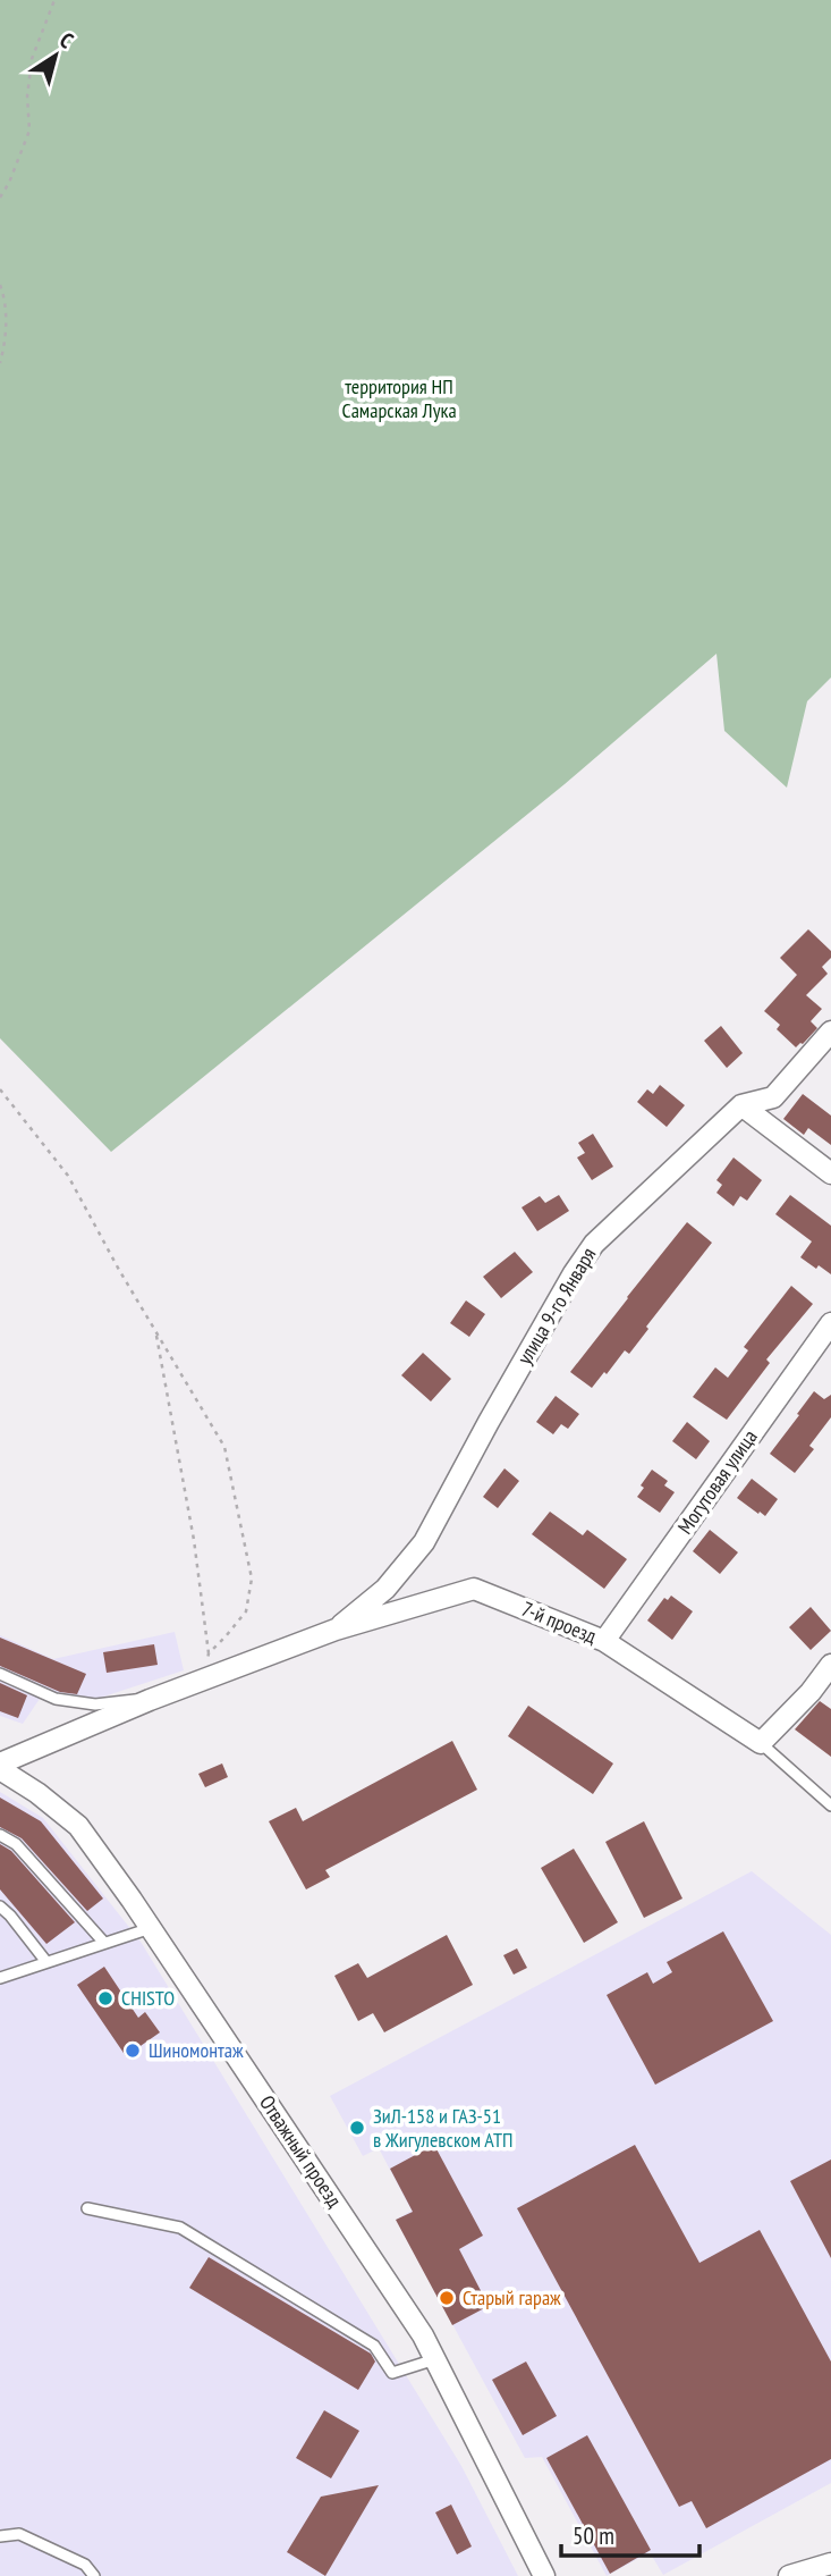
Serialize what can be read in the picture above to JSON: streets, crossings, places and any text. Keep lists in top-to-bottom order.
{
  "streets": {
    "street": [
      "улица 9-го Января",
      "Могутовая улица",
      "7-й проезд",
      "Отважный проезд"
    ]
  },
  "crossings": [
    ["улица 9-го Января", "7-й проезд"],
    ["Могутовая улица", "7-й проезд"]
  ],
  "parks": ["территория НП Самарская Лука"],
  "places": [
    "CHISTO",
    "Шиномонтаж",
    "ЗиЛ-158 и ГАЗ-51 в Жигулевском АТП",
    "Старый гараж"
  ],
  "scale_bar": "50 m",
  "north": "top right"
}
